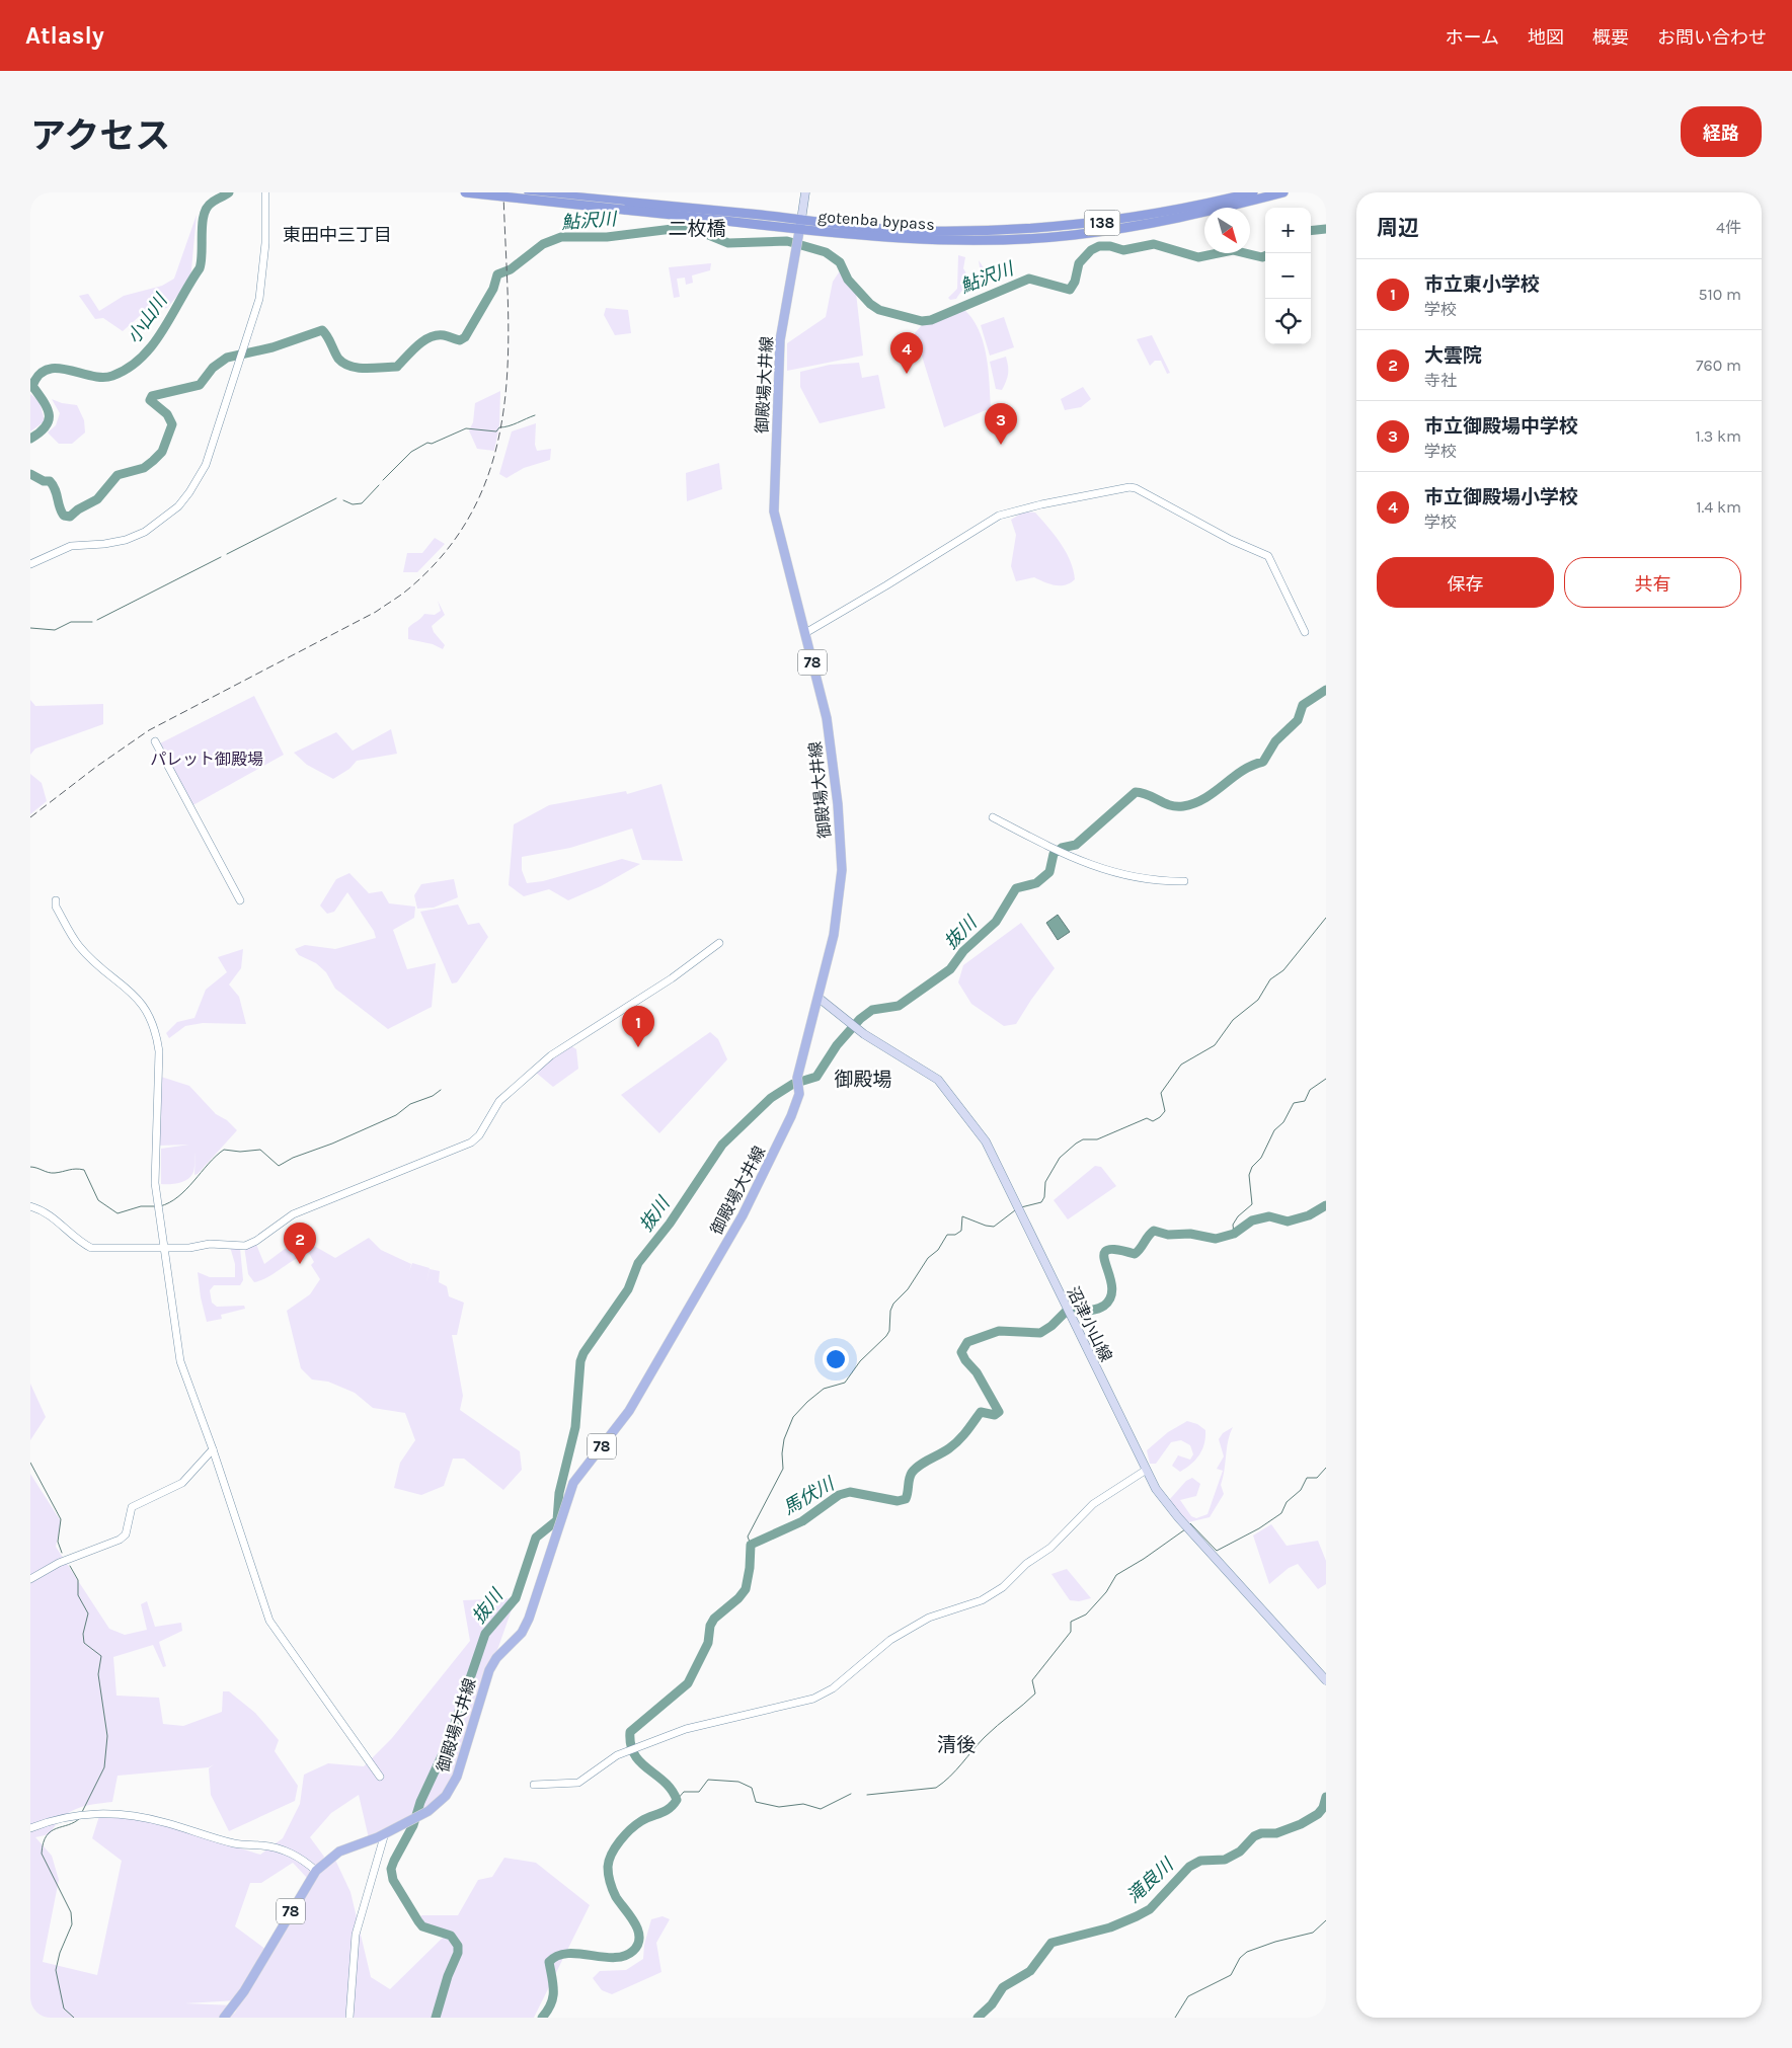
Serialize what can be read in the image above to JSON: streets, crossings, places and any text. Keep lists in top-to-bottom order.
{
  "streets": {
    "highway": ["gotenba bypass", "138"],
    "main road": ["御殿場大井線", "78", "沼津小山線"]
  },
  "crossings": [
    ["gotenba bypass", "御殿場大井線"],
    ["御殿場大井線", "沼津小山線"]
  ],
  "districts": [
    "二枚橋",
    "東田中三丁目",
    "御殿場",
    "清後"
  ],
  "water": [
    "鮎沢川",
    "小山川",
    "抜川",
    "馬伏川",
    "滝良川"
  ],
  "parks": ["パレット御殿場"],
  "north": "bottom right",
  "page": {
    "header": "Atlasly",
    "nav": [
      "ホーム",
      "地図",
      "概要",
      "お問い合わせ"
    ],
    "title": "アクセス",
    "buttons": [
      "経路",
      ["保存", "共有"]
    ],
    "heading": ["周辺", "4件"],
    "map_buttons": ["+", "−"],
    "list": [
      {
        "mark": "1",
        "name": "市立東小学校",
        "note": "学校",
        "value": "510 m"
      },
      {
        "mark": "2",
        "name": "大雲院",
        "note": "寺社",
        "value": "760 m"
      },
      {
        "mark": "3",
        "name": "市立御殿場中学校",
        "note": "学校",
        "value": "1.3 km"
      },
      {
        "mark": "4",
        "name": "市立御殿場小学校",
        "note": "学校",
        "value": "1.4 km"
      }
    ],
    "pins": [
      "4",
      "3",
      "1",
      "2"
    ]
  }
}
